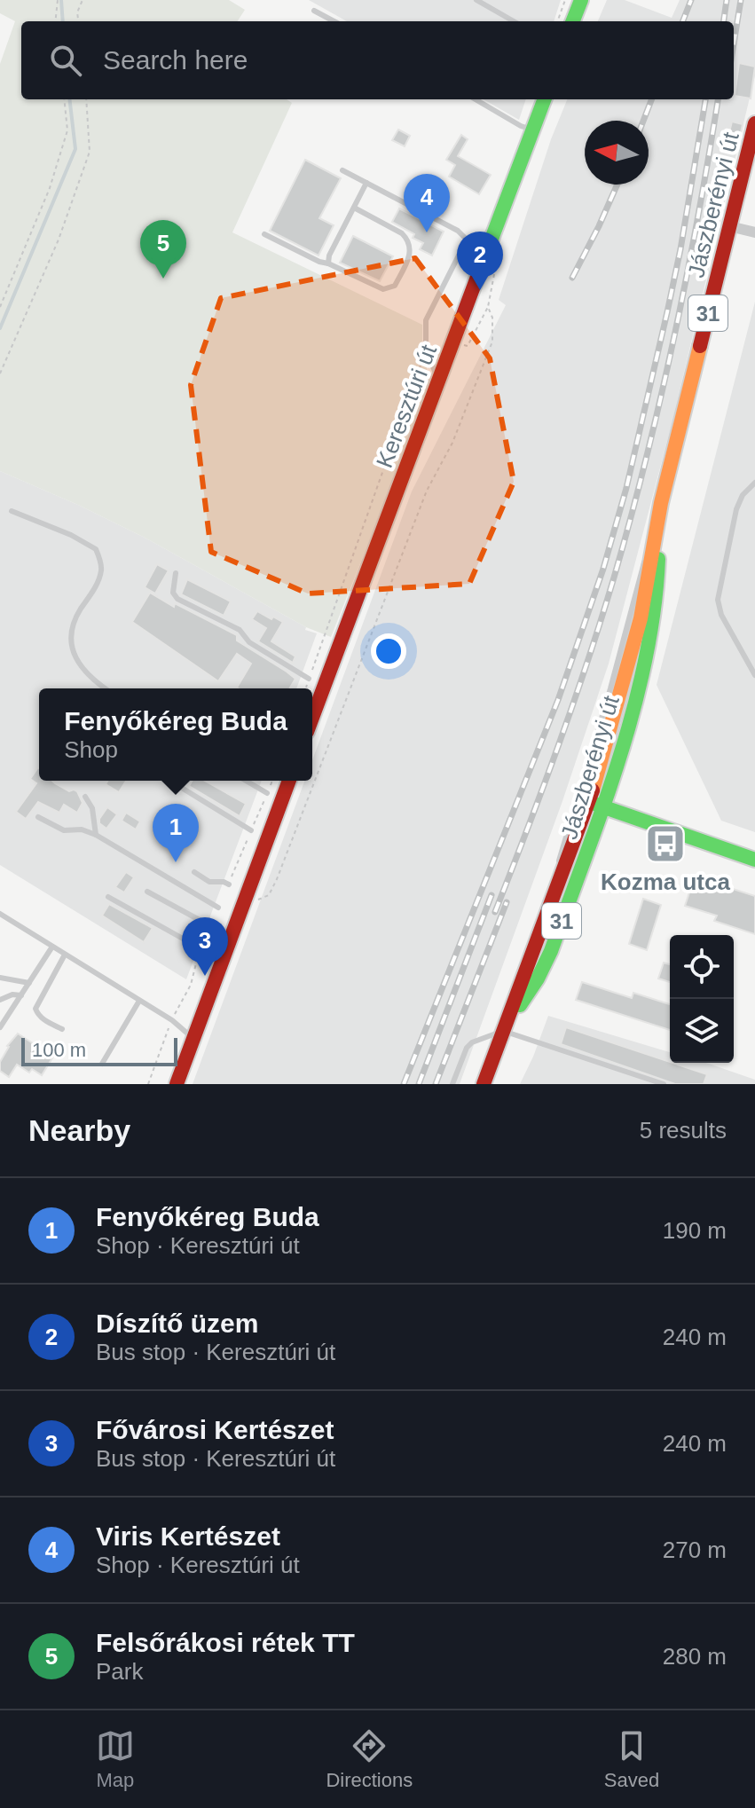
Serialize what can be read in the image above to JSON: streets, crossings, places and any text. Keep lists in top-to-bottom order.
{
  "streets": {
    "main road": ["Jászberényi út", "31", "Keresztúri út"]
  },
  "places": {
    "bus stop": ["Kozma utca"]
  },
  "scale_bar": "100 m",
  "north": "left",
  "page": {
    "search": "Search here",
    "pins": [
      "4",
      "5",
      "2",
      "1",
      "3"
    ],
    "popup": ["Fenyőkéreg Buda", "Shop"],
    "scale": "100 m",
    "heading": ["Nearby", "5 results"],
    "list": [
      {
        "mark": "1",
        "name": "Fenyőkéreg Buda",
        "note": "Shop · Keresztúri út",
        "value": "190 m"
      },
      {
        "mark": "2",
        "name": "Díszítő üzem",
        "note": "Bus stop · Keresztúri út",
        "value": "240 m"
      },
      {
        "mark": "3",
        "name": "Fővárosi Kertészet",
        "note": "Bus stop · Keresztúri út",
        "value": "240 m"
      },
      {
        "mark": "4",
        "name": "Viris Kertészet",
        "note": "Shop · Keresztúri út",
        "value": "270 m"
      },
      {
        "mark": "5",
        "name": "Felsőrákosi rétek TT",
        "note": "Park",
        "value": "280 m"
      }
    ],
    "nav": ["Map", "Directions", "Saved"]
  }
}
